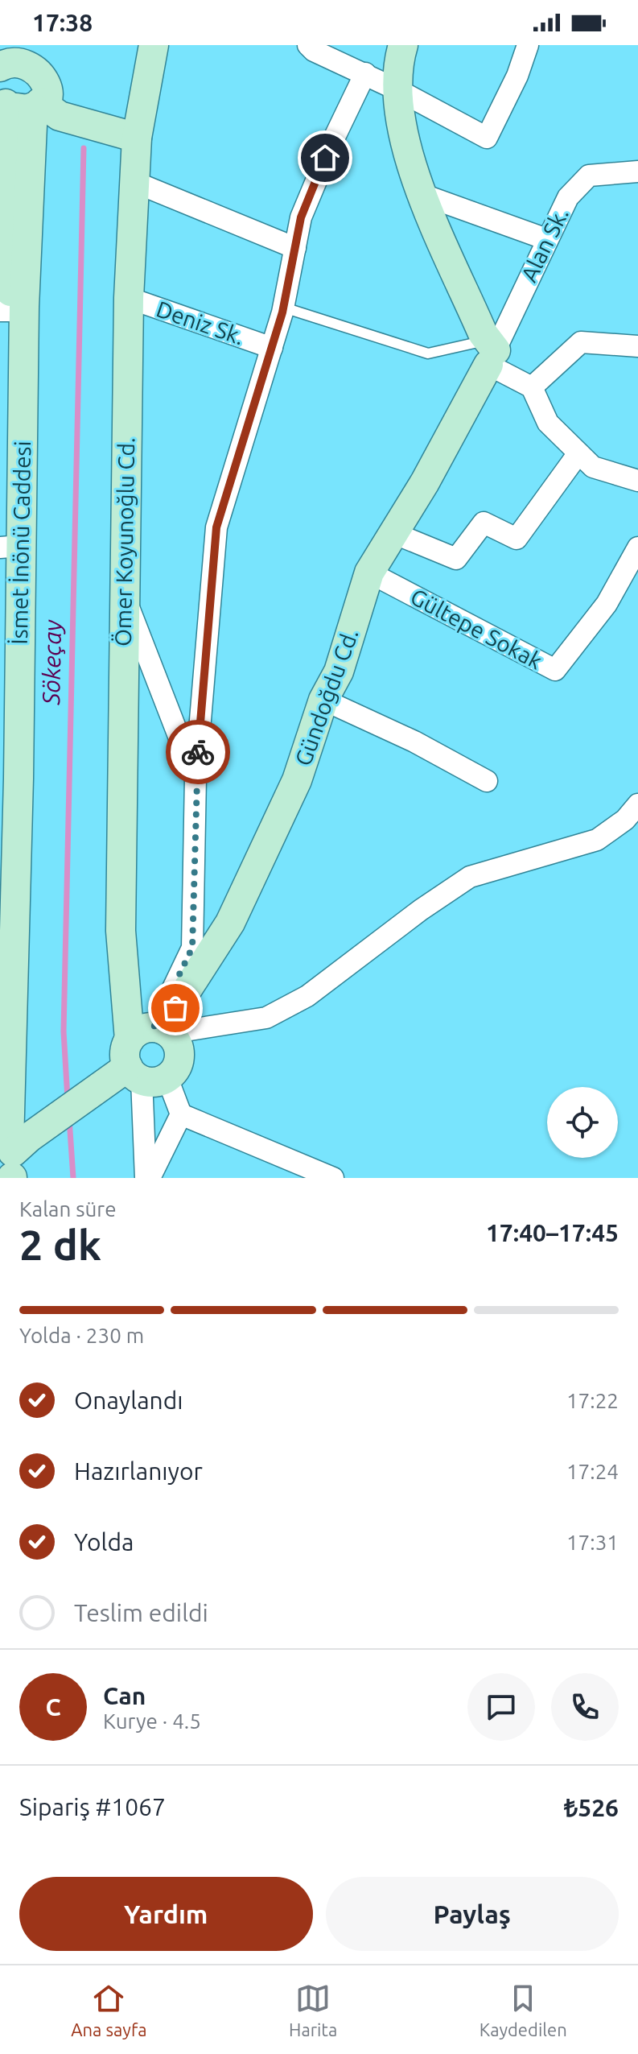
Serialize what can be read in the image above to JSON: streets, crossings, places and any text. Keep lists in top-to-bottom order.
{
  "streets": {
    "street": [
      "Alan Sk.",
      "Deniz Sk.",
      "Ömer Koyunoğlu Cd.",
      "İsmet İnönü Caddesi",
      "Gültepe Sokak",
      "Gündoğdu Cd."
    ]
  },
  "crossings": [
    ["Alan Sk.", "Gündoğdu Cd."],
    ["Deniz Sk.", "Ömer Koyunoğlu Cd."],
    ["Ömer Koyunoğlu Cd.", "Gündoğdu Cd."],
    ["Gültepe Sokak", "Gündoğdu Cd."]
  ],
  "water": ["Sökeçay"],
  "page": {
    "status": "17:38",
    "heading": ["2 dk", "Kalan süre", "17:40–17:45"],
    "panel": [
      "Can",
      "Kurye · 4.5",
      "Sipariş #1067",
      "₺526"
    ],
    "bar": "Yolda · 230 m",
    "list": [
      ["Onaylandı", "17:22"],
      ["Hazırlanıyor", "17:24"],
      ["Yolda", "17:31"],
      "Teslim edildi"
    ],
    "round": "C",
    "buttons": ["Yardım", "Paylaş"],
    "tabs": ["Ana sayfa", "Harita", "Kaydedilen"]
  }
}
